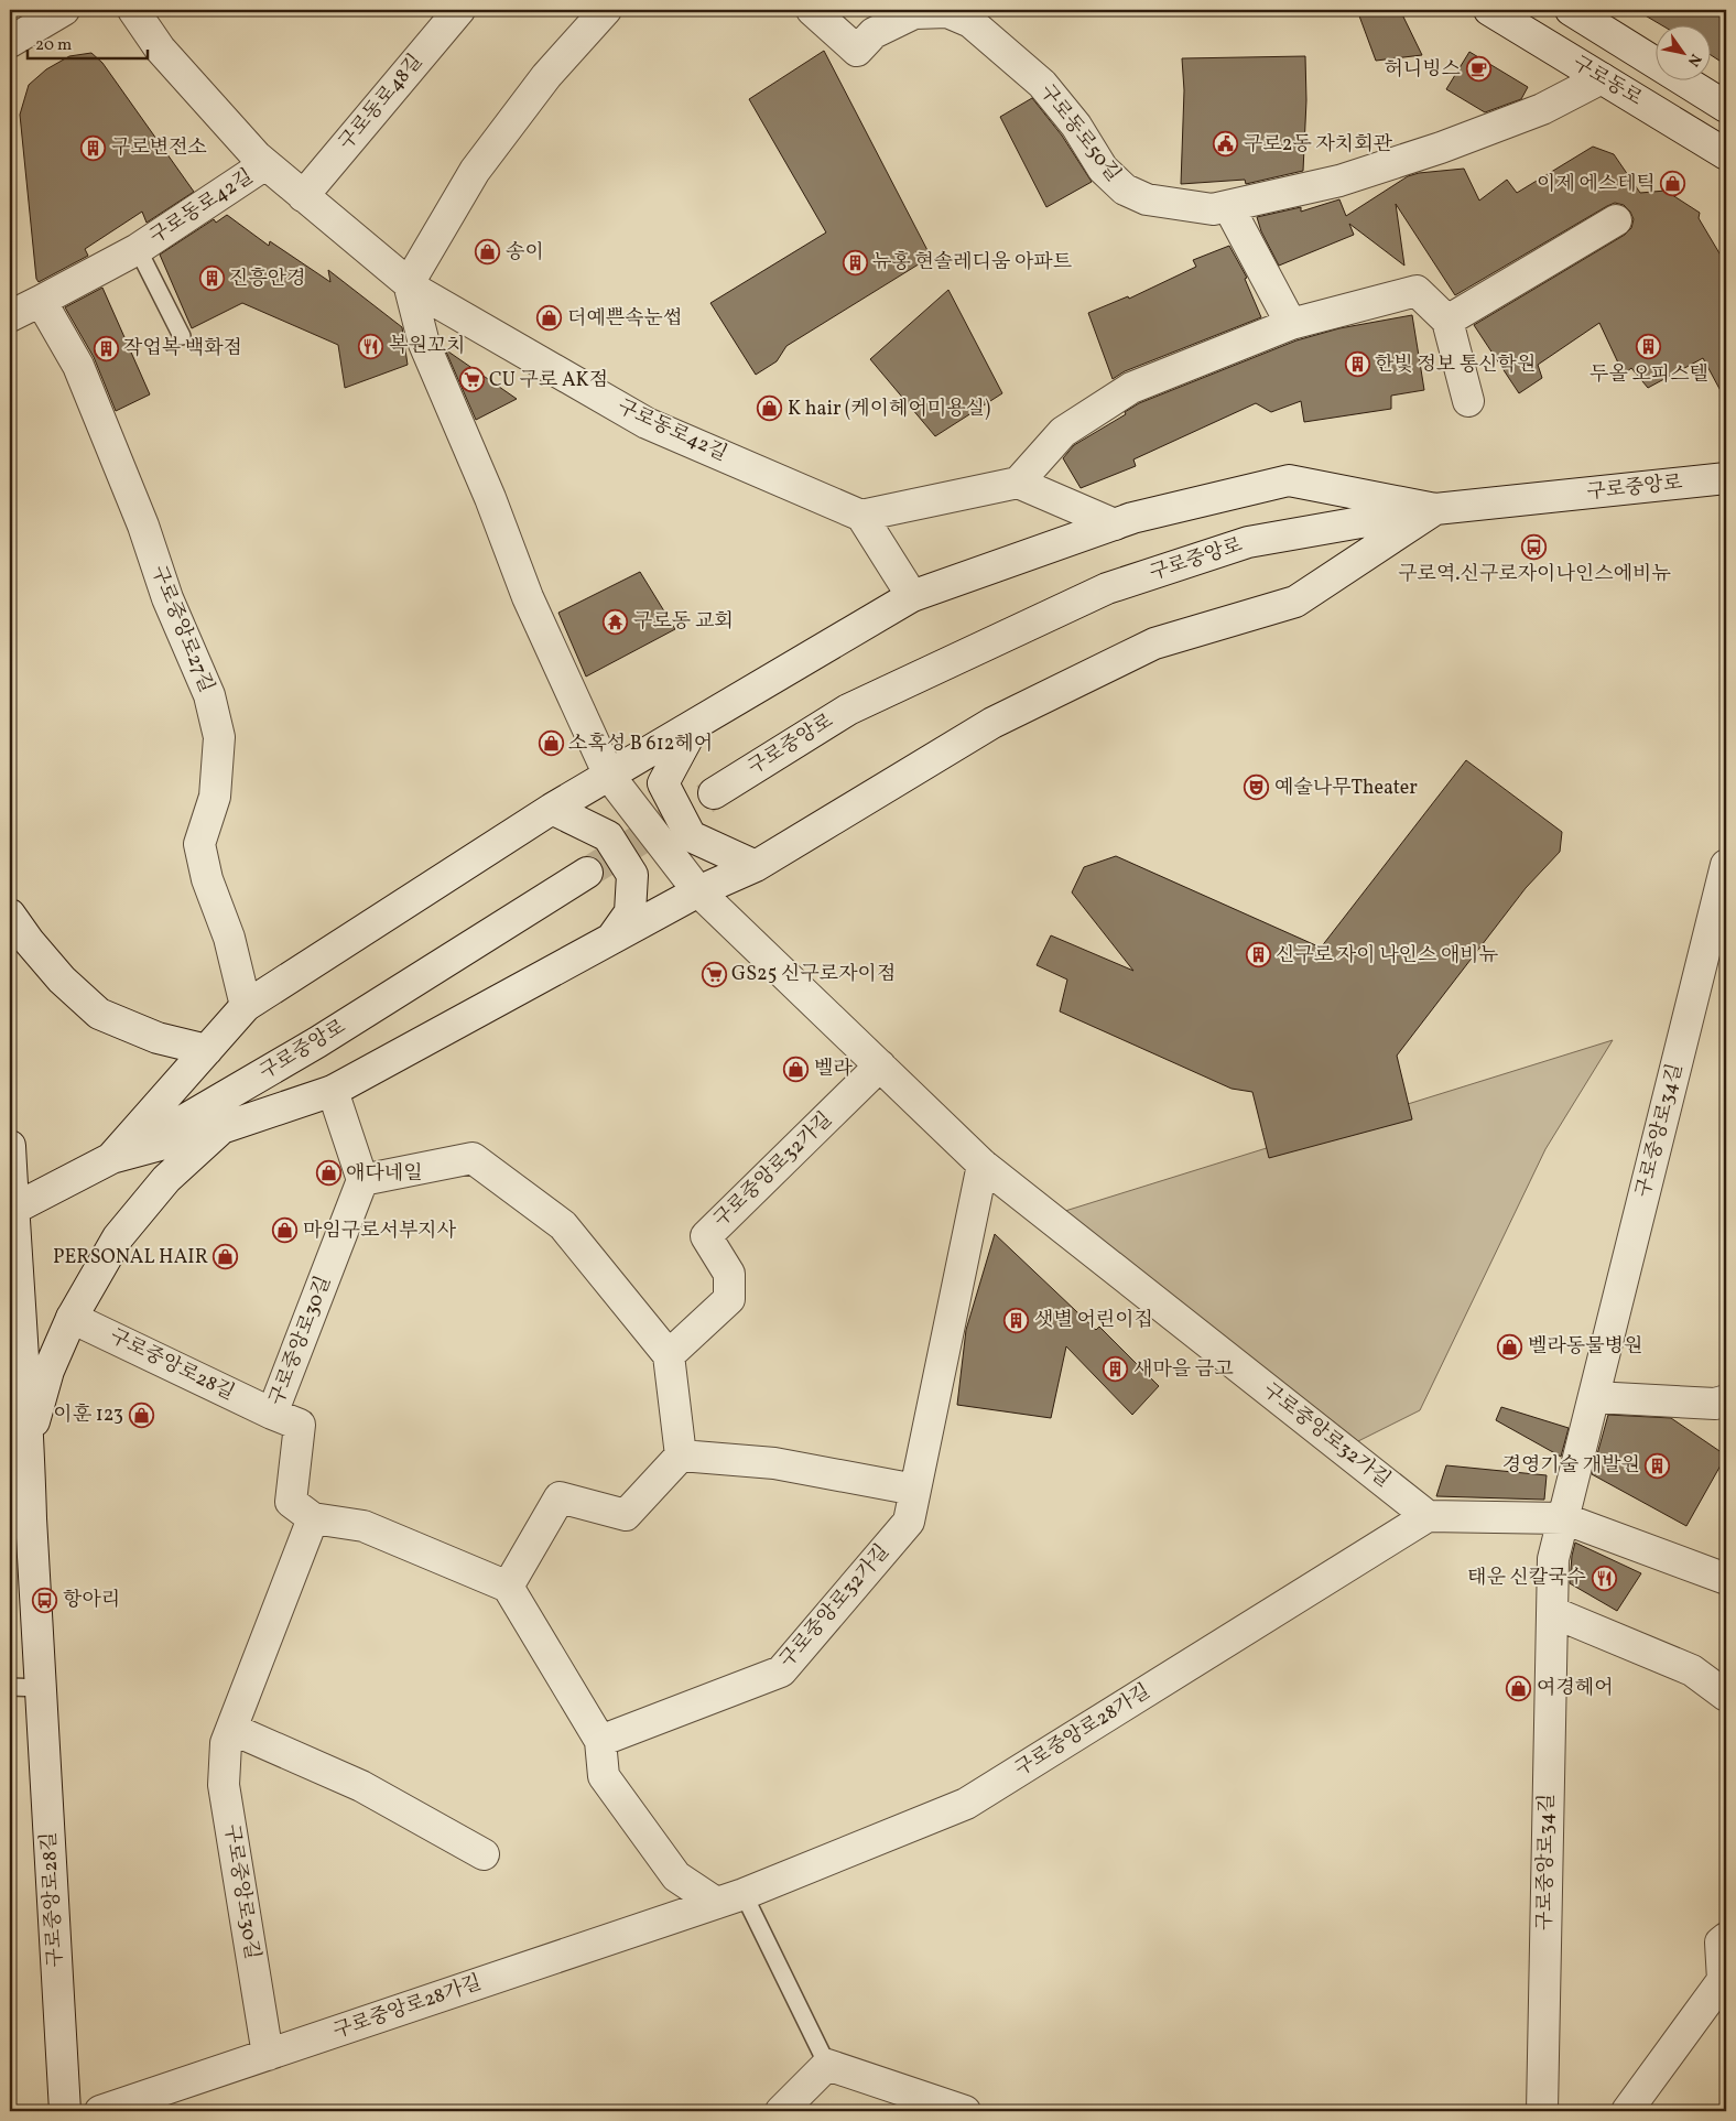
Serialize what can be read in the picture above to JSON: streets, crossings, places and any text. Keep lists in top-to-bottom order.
{
  "streets": {
    "street": [
      "구로동로",
      "구로동로48길",
      "구로동로50길",
      "구로동로42길",
      "구로중앙로",
      "구로중앙로27길",
      "구로중앙로34길",
      "구로중앙로32가길",
      "구로중앙로30길",
      "구로중앙로28길",
      "구로중앙로28가길"
    ]
  },
  "crossings": [
    ["구로동로", "구로동로50길"],
    ["구로동로48길", "구로동로42길"],
    ["구로동로42길", "구로중앙로27길"],
    ["구로중앙로", "구로중앙로28길"],
    ["구로중앙로32가길", "구로중앙로28가길"],
    ["구로중앙로30길", "구로중앙로28길"],
    ["구로중앙로30길", "구로중앙로28가길"]
  ],
  "places": {
    "cafe": ["허니빙스"],
    "public building": ["구로2동 자치회관"],
    "building": [
      "구로변전소",
      "뉴홍 현솔레디움 아파트",
      "진흥안경",
      "두올 오피스텔",
      "작업복 백화점",
      "한빛 정보 통신학원",
      "신구로 자이 나인스 애비뉴",
      "샛별 어린이집",
      "새마을 금고",
      "경영기술 개발원"
    ],
    "shop": [
      "이제 에스테틱",
      "송이",
      "더예쁜속눈썹",
      "K hair (케이헤어미용실)",
      "소혹성 B 612헤어",
      "벨라",
      "애다네일",
      "마임구로서부지사",
      "PERSONAL HAIR",
      "벨라동물병원",
      "이훈 123",
      "여경헤어"
    ],
    "restaurant": ["복원꼬치", "태운 신칼국수"],
    "supermarket": ["CU 구로 AK점", "GS25 신구로자이점"],
    "bus stop": ["구로역.신구로자이나인스에비뉴", "항아리"],
    "temple": ["구로동 교회"],
    "theatre": ["예술나무Theater"]
  },
  "scale_bar": "20 m",
  "north": "bottom right"
}
